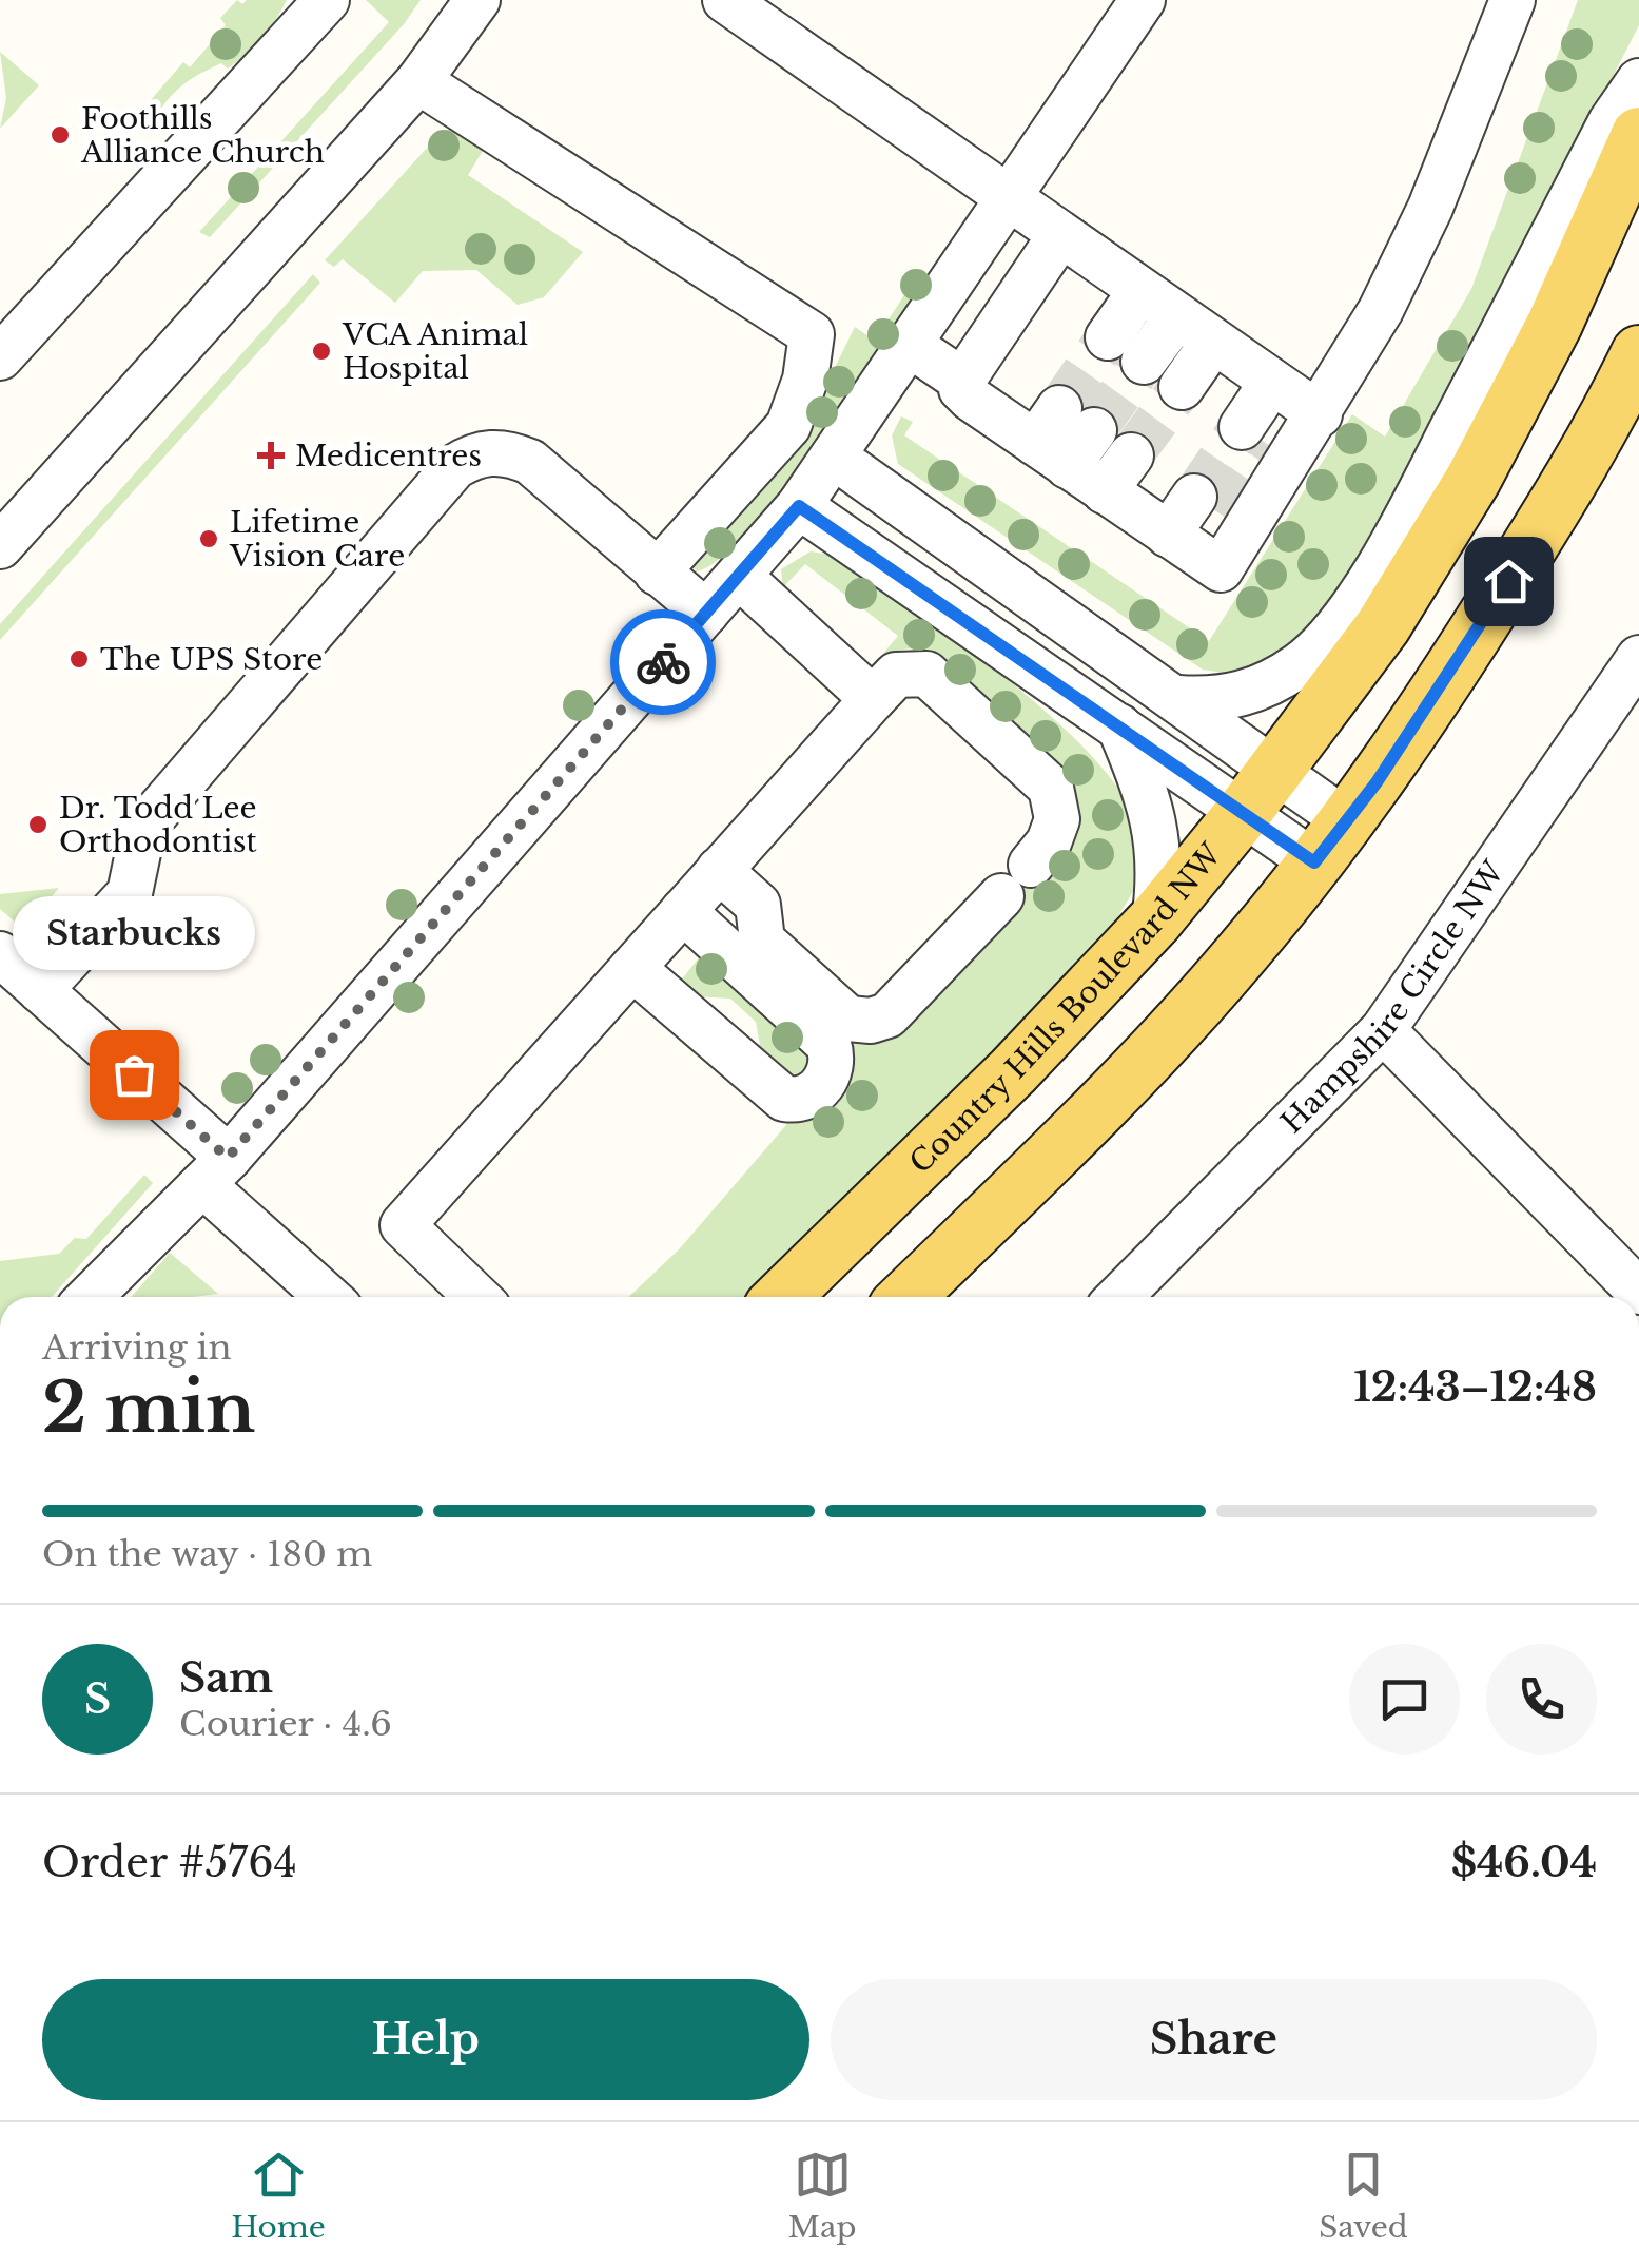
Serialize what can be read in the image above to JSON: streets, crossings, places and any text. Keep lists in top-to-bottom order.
{
  "streets": {
    "main road": ["Country Hills Boulevard NW"],
    "street": ["Hampshire Circle NW"]
  },
  "places": {
    "other": [
      "Foothills Alliance Church",
      "VCA Animal Hospital",
      "Lifetime Vision Care",
      "The UPS Store",
      "Dr. Todd Lee Orthodontist",
      "Starbucks"
    ],
    "health": ["Medicentres"]
  },
  "page": {
    "bubble": "Starbucks",
    "heading": ["2 min", "Arriving in", "12:43–12:48"],
    "panel": [
      "Sam",
      "Courier · 4.6",
      "Order #5764",
      "$46.04"
    ],
    "bar": "On the way · 180 m",
    "round": "S",
    "buttons": ["Help", "Share"],
    "tabs": ["Home", "Map", "Saved"]
  }
}
